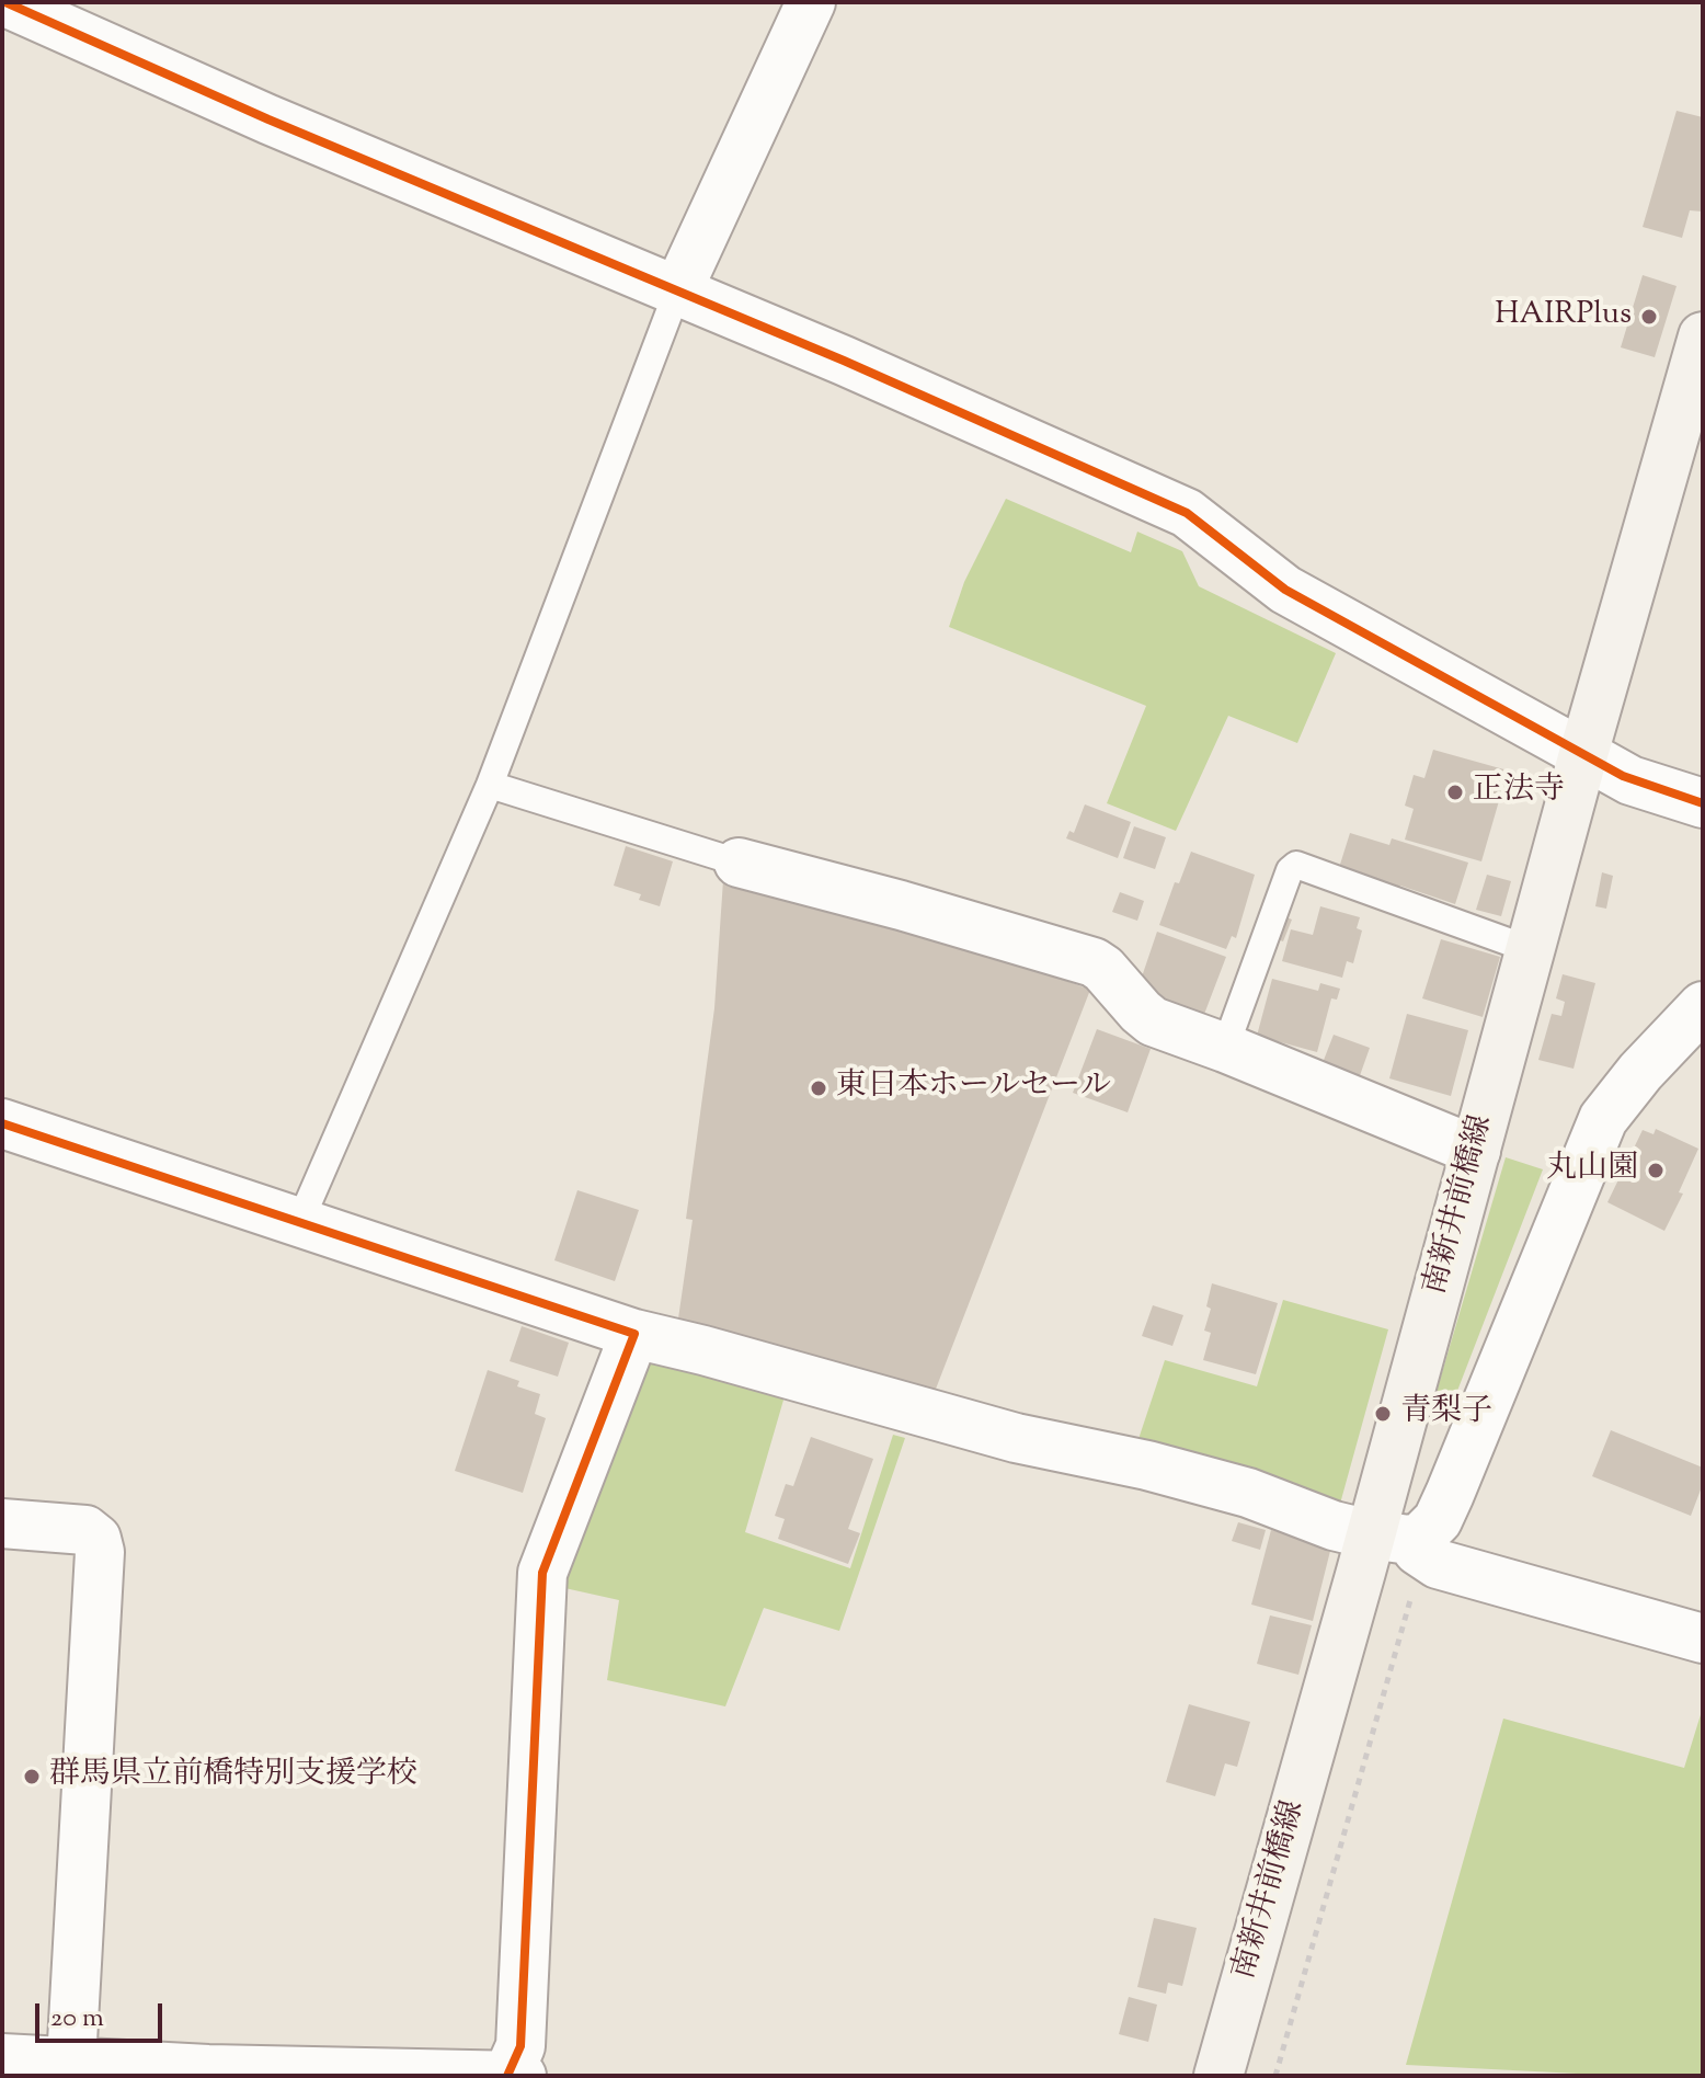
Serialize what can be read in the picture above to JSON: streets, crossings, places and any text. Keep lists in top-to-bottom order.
{
  "streets": {
    "main road": ["南新井前橋線"]
  },
  "places": [
    "HAIRPlus",
    "正法寺",
    "東日本ホールセール",
    "丸山園",
    "青梨子",
    "群馬県立前橋特別支援学校"
  ],
  "scale_bar": "20 m"
}
